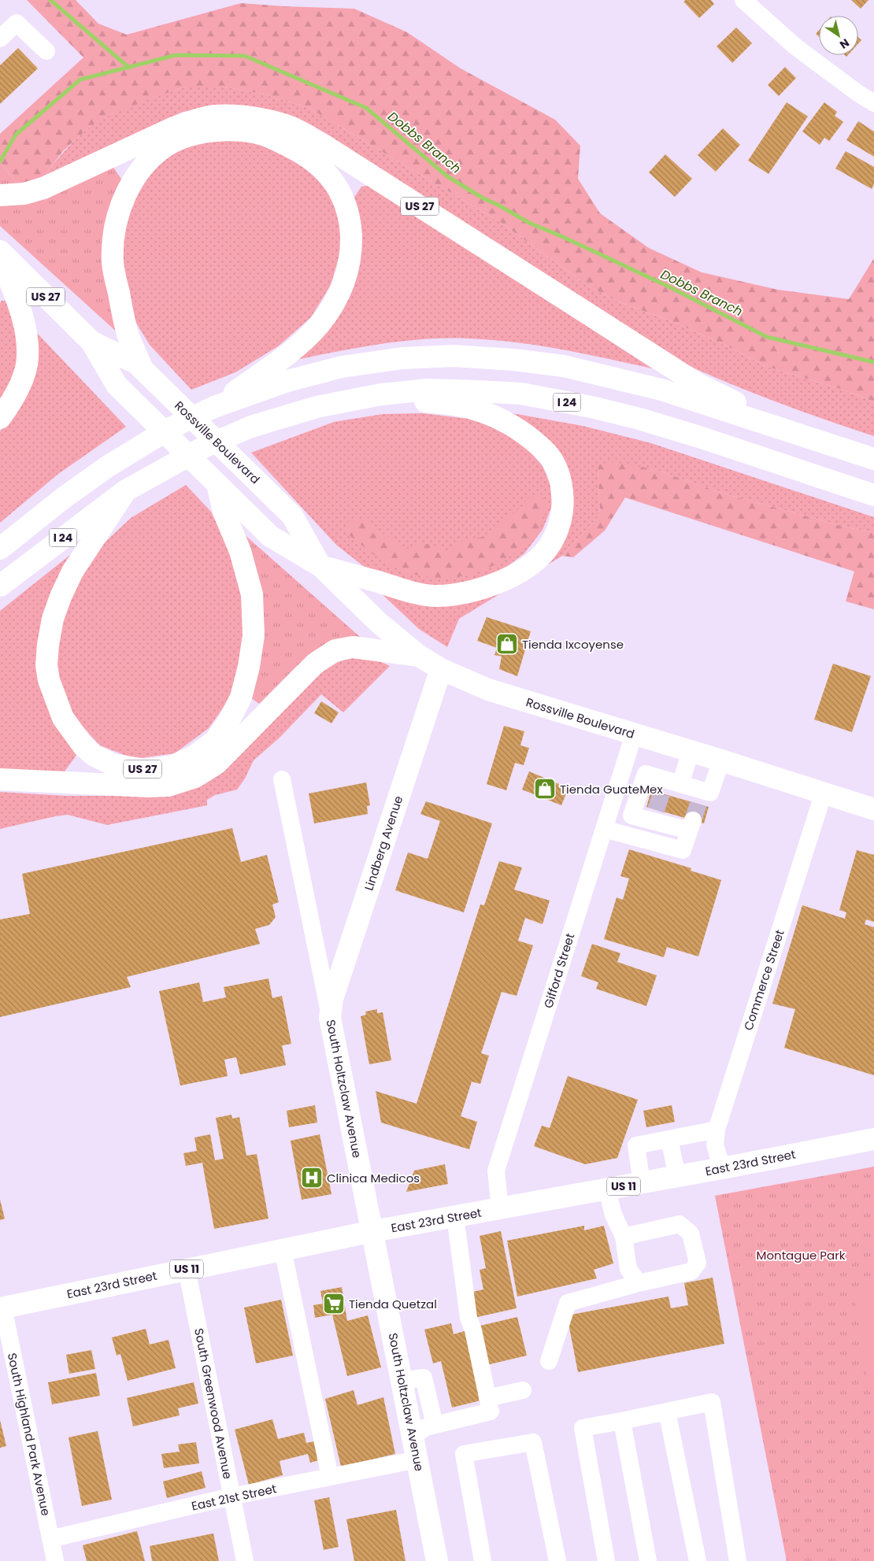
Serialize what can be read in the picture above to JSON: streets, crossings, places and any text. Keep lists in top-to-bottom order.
{
  "streets": {
    "main road": [
      "US 27",
      "I 24",
      "Rossville Boulevard",
      "Lindberg Avenue",
      "South Holtzclaw Avenue",
      "East 23rd Street",
      "US 11"
    ],
    "street": [
      "Gifford Street",
      "Commerce Street",
      "South Greenwood Avenue",
      "South Highland Park Avenue",
      "East 21st Street"
    ]
  },
  "crossings": [
    ["US 27", "I 24"],
    ["US 27", "Rossville Boulevard"],
    ["Rossville Boulevard", "Lindberg Avenue"],
    ["Rossville Boulevard", "Gifford Street"],
    ["Rossville Boulevard", "Commerce Street"],
    ["Lindberg Avenue", "South Holtzclaw Avenue"],
    ["Gifford Street", "East 23rd Street"],
    ["Commerce Street", "East 23rd Street"],
    ["South Holtzclaw Avenue", "East 23rd Street"],
    ["South Holtzclaw Avenue", "East 21st Street"],
    ["East 23rd Street", "South Greenwood Avenue"],
    ["East 23rd Street", "South Highland Park Avenue"],
    ["South Greenwood Avenue", "East 21st Street"],
    ["South Highland Park Avenue", "East 21st Street"]
  ],
  "water": ["Dobbs Branch"],
  "parks": ["Montague Park"],
  "places": {
    "shop": ["Tienda Ixcoyense", "Tienda GuateMex"],
    "hospital": ["Clinica Medicos"],
    "supermarket": ["Tienda Quetzal"]
  },
  "north": "bottom right"
}
